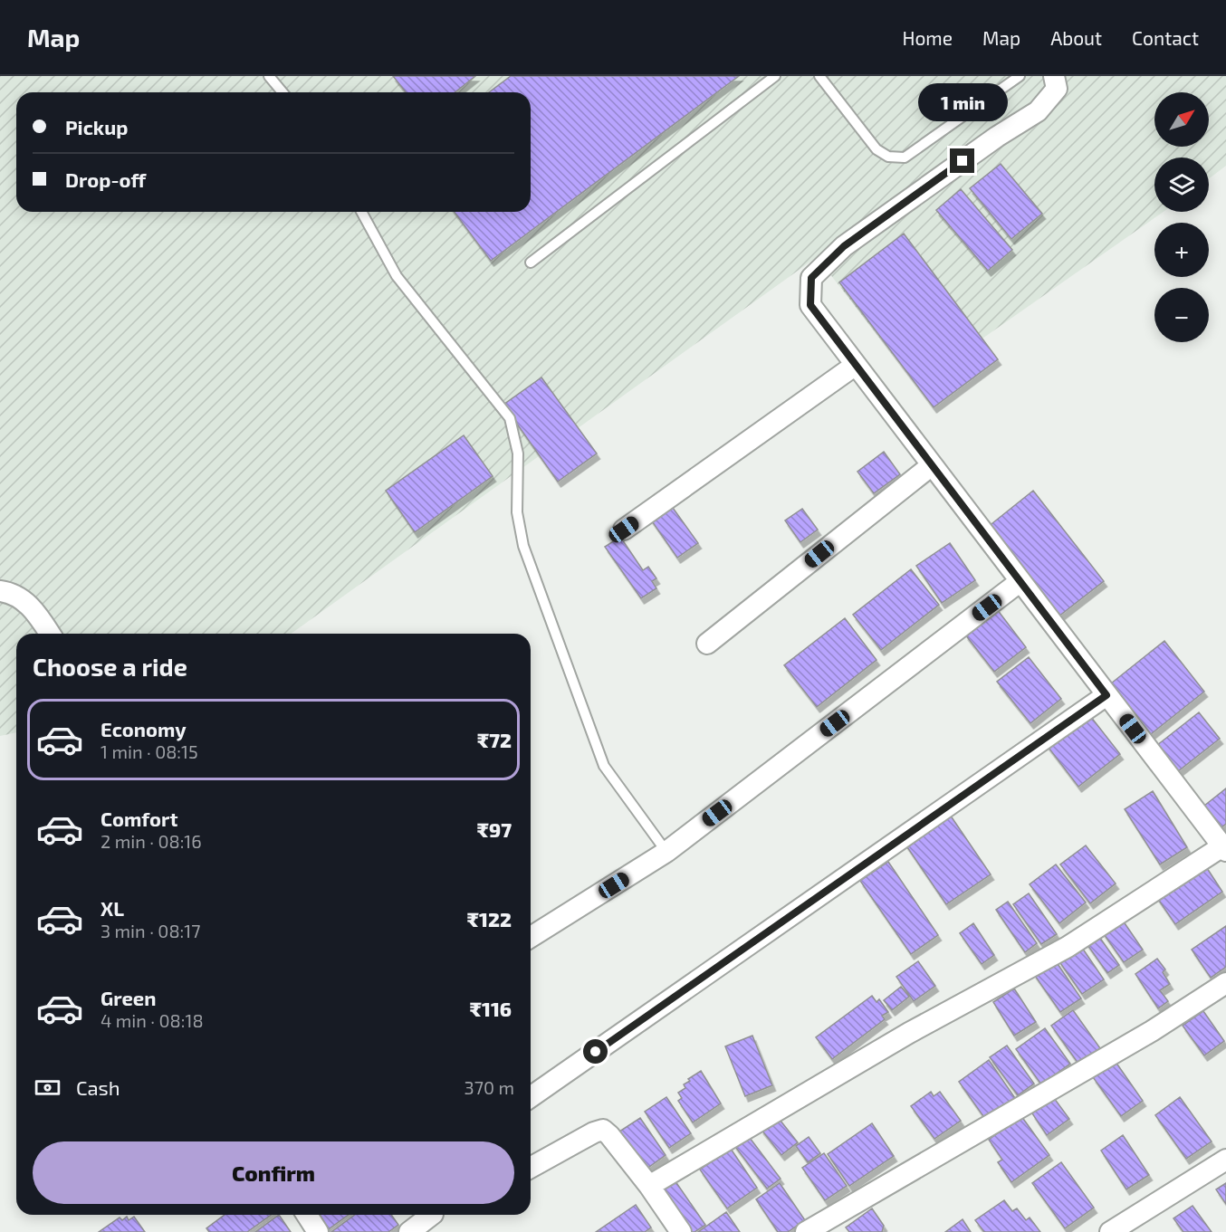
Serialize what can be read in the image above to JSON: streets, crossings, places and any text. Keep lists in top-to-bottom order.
{
  "north": "top right",
  "page": {
    "header": "Map",
    "nav": [
      "Home",
      "Map",
      "About",
      "Contact"
    ],
    "bubble": "1 min",
    "map_buttons": ["+", "−"],
    "banner": ["Pickup", "Drop-off"],
    "heading": "Choose a ride",
    "list": [
      {
        "name": "Economy",
        "note": "1 min · 08:15",
        "value": "₹72"
      },
      {
        "name": "Comfort",
        "note": "2 min · 08:16",
        "value": "₹97"
      },
      {
        "name": "XL",
        "note": "3 min · 08:17",
        "value": "₹122"
      },
      {
        "name": "Green",
        "note": "4 min · 08:18",
        "value": "₹116"
      }
    ],
    "pay": ["Cash", "370 m"],
    "buttons": "Confirm"
  }
}
